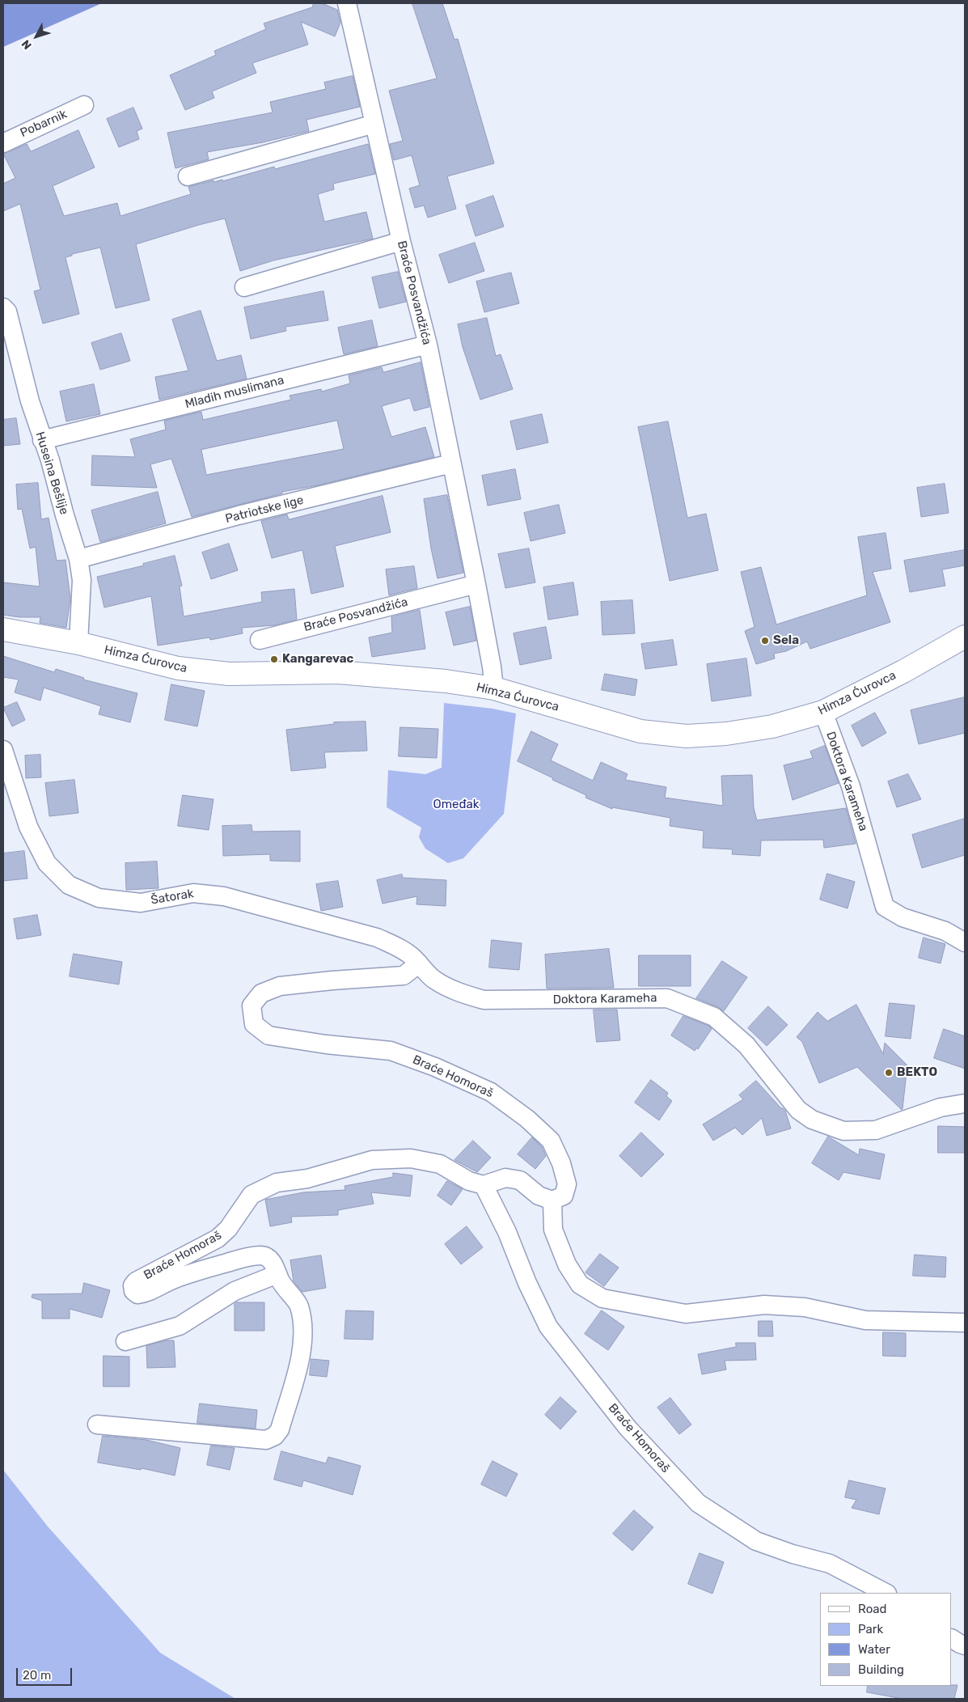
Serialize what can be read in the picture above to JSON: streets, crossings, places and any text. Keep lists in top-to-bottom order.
{
  "streets": {
    "main road": ["Himza Ćurovca"],
    "street": [
      "Pobarnik",
      "Braće Posvandžića",
      "Mladih muslimana",
      "Huseina Bešlije",
      "Patriotske lige",
      "Doktora Karameha",
      "Šatorak",
      "Braće Homoraš"
    ]
  },
  "crossings": [
    ["Braće Posvandžića", "Mladih muslimana"],
    ["Braće Posvandžića", "Patriotske lige"],
    ["Braće Posvandžića", "Himza Ćurovca"],
    ["Mladih muslimana", "Huseina Bešlije"],
    ["Huseina Bešlije", "Patriotske lige"],
    ["Huseina Bešlije", "Himza Ćurovca"],
    ["Himza Ćurovca", "Doktora Karameha"],
    ["Doktora Karameha", "Šatorak"],
    ["Doktora Karameha", "Braće Homoraš"],
    ["Šatorak", "Braće Homoraš"]
  ],
  "parks": ["Omeđak"],
  "places": ["Sela", "Kangarevac", "BEKTO"],
  "legend": [
    "Road",
    "Park",
    "Water",
    "Building"
  ],
  "scale_bar": "20 m",
  "north": "bottom left"
}
